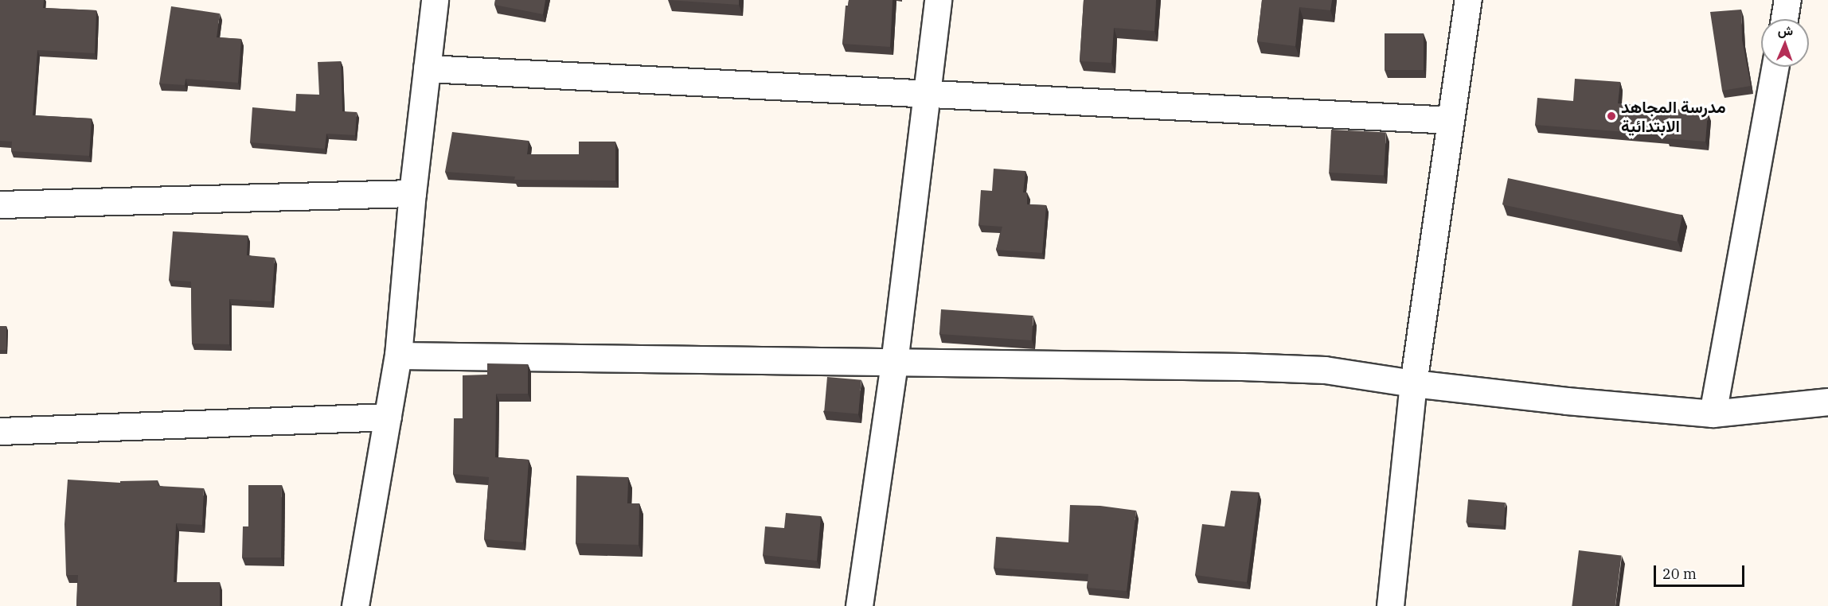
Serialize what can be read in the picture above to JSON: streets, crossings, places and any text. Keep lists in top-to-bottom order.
{
  "places": ["مدرسة المجاهد الابتدائية"],
  "scale_bar": "20 m",
  "north": "top"
}
